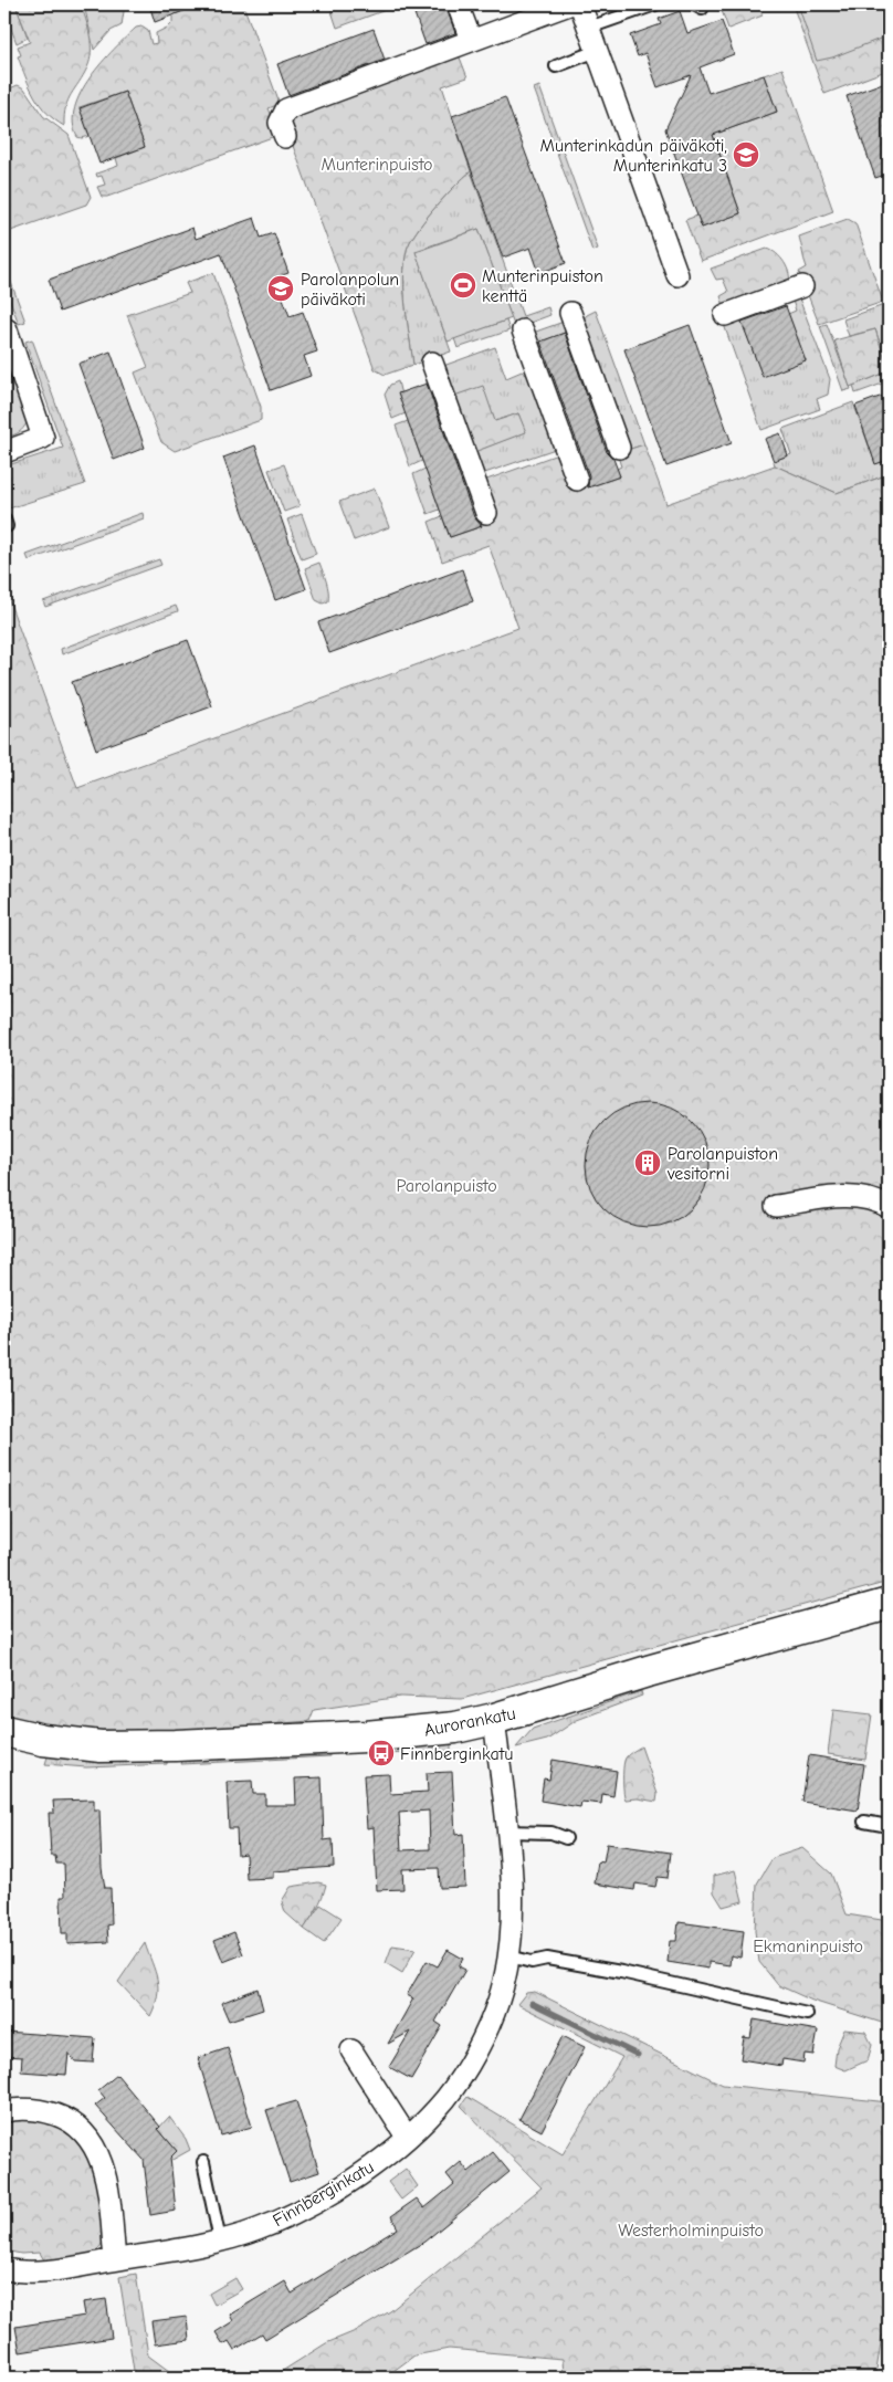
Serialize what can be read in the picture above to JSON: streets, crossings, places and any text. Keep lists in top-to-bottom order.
{
  "streets": {
    "street": ["Aurorankatu", "Finnberginkatu"]
  },
  "crossings": [
    ["Aurorankatu", "Finnberginkatu"]
  ],
  "parks": [
    "Munterinpuisto",
    "Parolanpuisto",
    "Ekmaninpuisto",
    "Westerholminpuisto"
  ],
  "places": {
    "school or university": ["Munterinkadun päiväkoti, Munterinkatu 3", "Parolanpolun päiväkoti"],
    "sports": ["Munterinpuiston kenttä"],
    "building": ["Parolanpuiston vesitorni"],
    "bus stop": ["Finnberginkatu"]
  }
}
